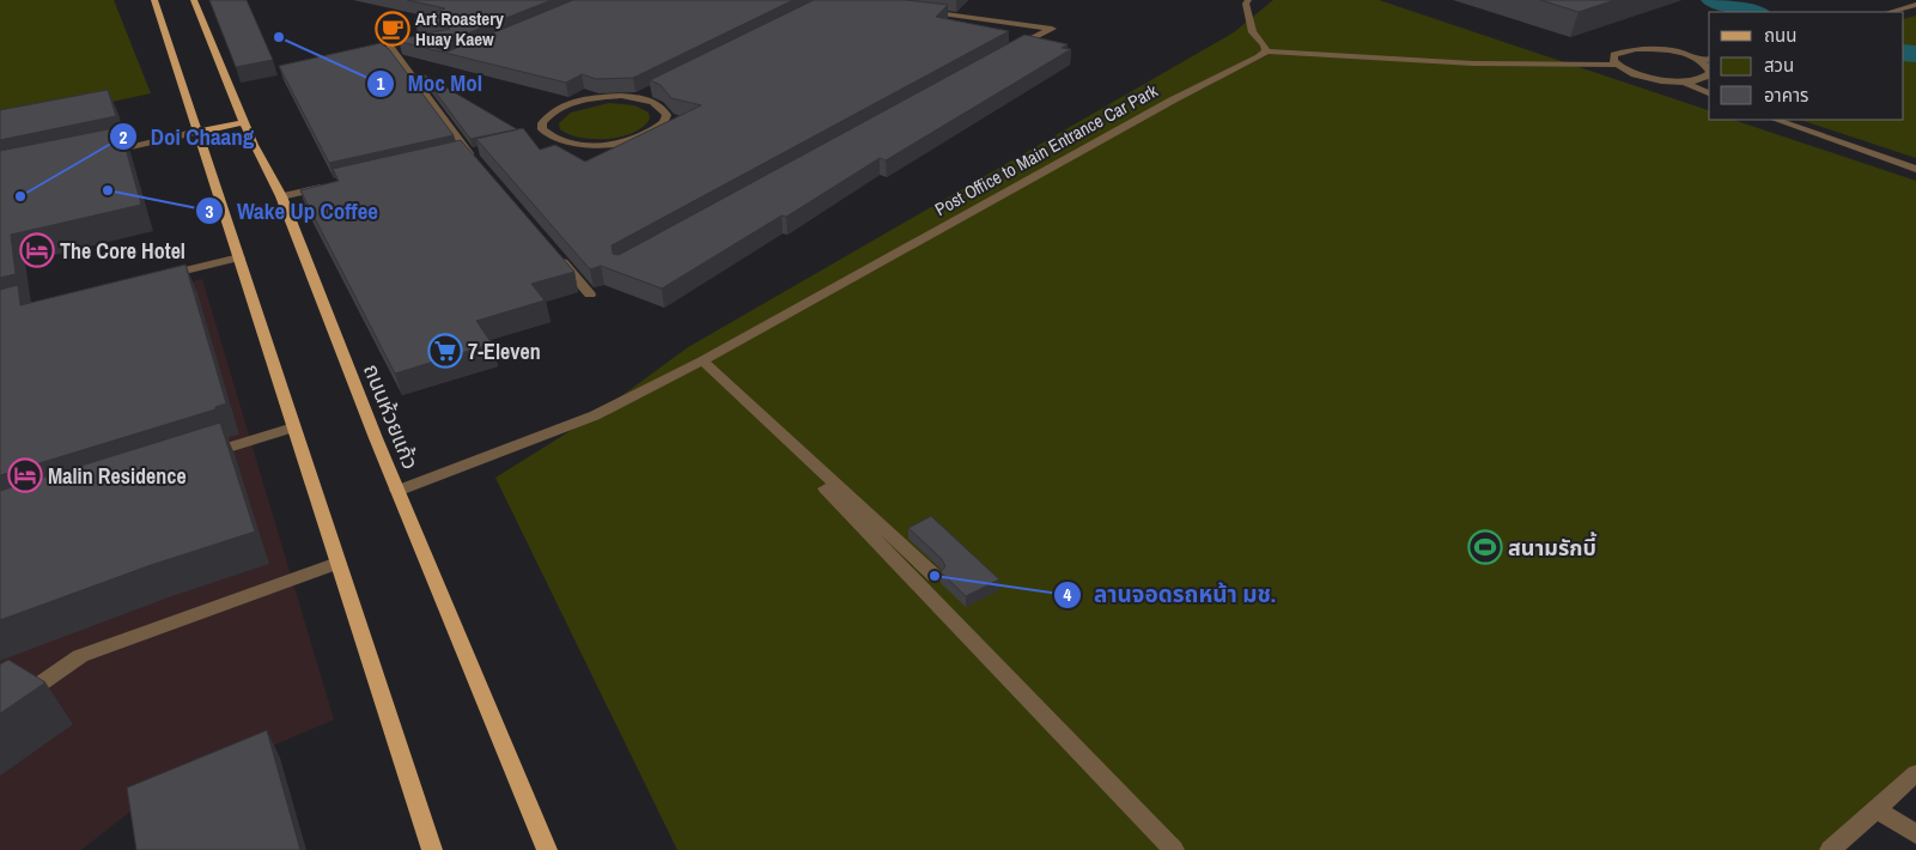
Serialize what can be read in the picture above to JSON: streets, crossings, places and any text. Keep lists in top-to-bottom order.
{
  "streets": {
    "main road": ["ถนนห้วยแก้ว"]
  },
  "places": {
    "cafe": ["Art Roastery Huay Kaew"],
    "other": [
      "Moc Mol",
      "Wake Up Coffee",
      "Doi Chaang",
      "ลานจอดรถหน้า มช."
    ],
    "hotel": ["The Core Hotel", "Malin Residence"],
    "supermarket": ["7-Eleven"],
    "sports": ["สนามรักบี้"]
  },
  "legend": ["ถนน", "สวน", "อาคาร"]
}
